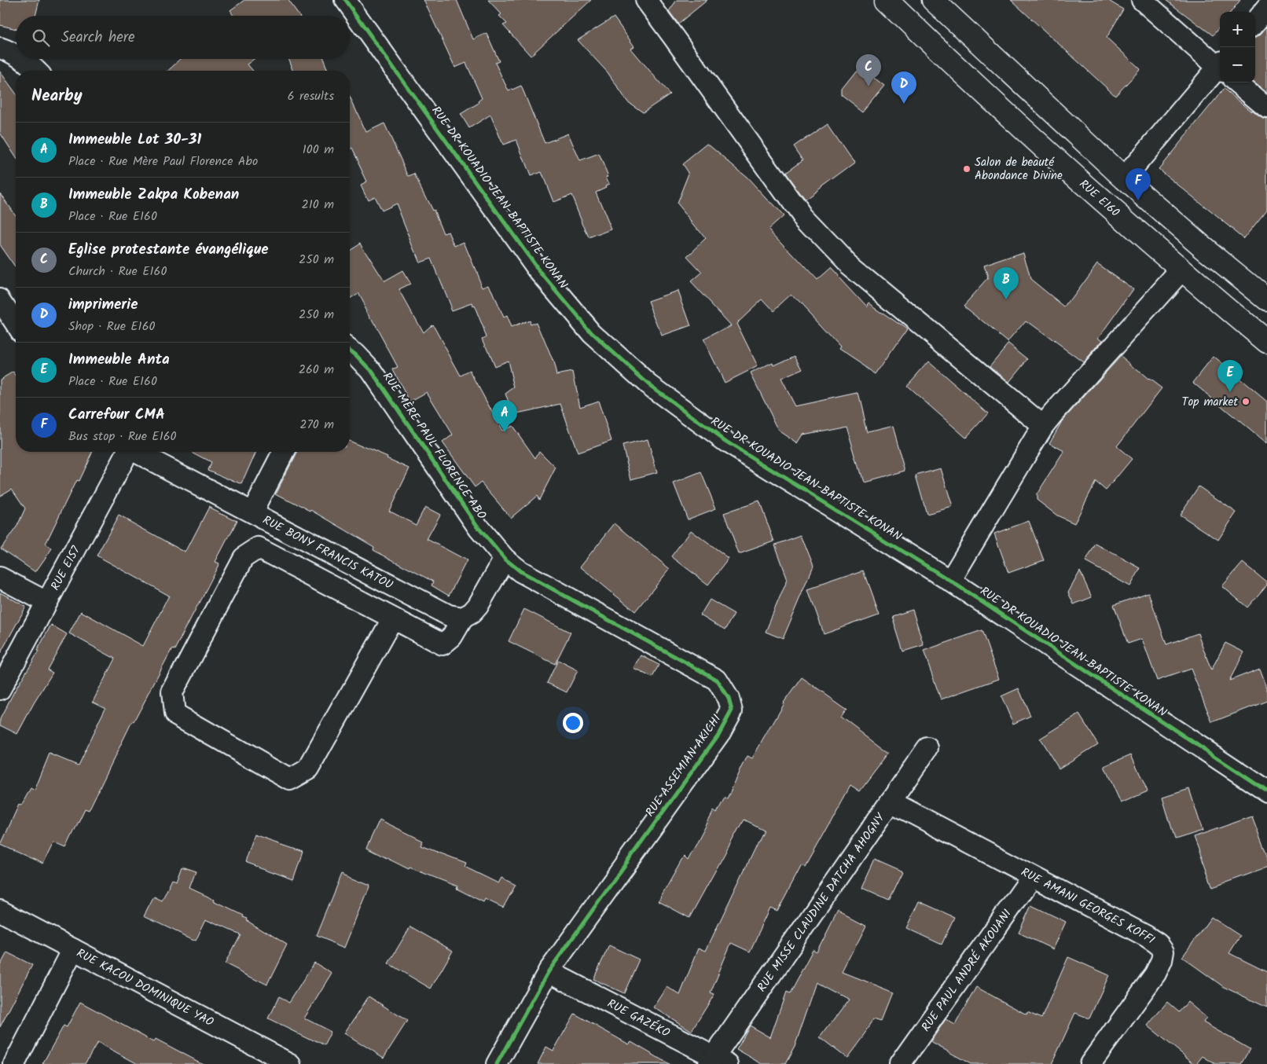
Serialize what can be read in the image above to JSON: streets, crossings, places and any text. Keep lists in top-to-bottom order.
{
  "streets": {
    "street": [
      "RUE DR KOUADIO JEAN-BAPTISTE KONAN",
      "RUE E160",
      "RUE MÈRE PAUL FLORENCE ABO",
      "RUE BONY FRANCIS KATOU",
      "RUE E157",
      "RUE ASSEMIAN AKICHI",
      "RUE MISSE CLAUDINE DATCHA AHOGNY",
      "RUE AMANI GEORGES KOFFI",
      "RUE PAUL ANDRÉ AKOUANI",
      "RUE KACOU DOMINIQUE YAO",
      "RUE GAZÉKO"
    ]
  },
  "crossings": [
    ["RUE MÈRE PAUL FLORENCE ABO", "RUE ASSEMIAN AKICHI"],
    ["RUE ASSEMIAN AKICHI", "RUE GAZÉKO"],
    ["RUE MISSE CLAUDINE DATCHA AHOGNY", "RUE AMANI GEORGES KOFFI"],
    ["RUE MISSE CLAUDINE DATCHA AHOGNY", "RUE GAZÉKO"],
    ["RUE AMANI GEORGES KOFFI", "RUE PAUL ANDRÉ AKOUANI"]
  ],
  "places": ["Salon de beauté Abondance Divine", "Top market"],
  "page": {
    "map_buttons": ["+", "−"],
    "search": "Search here",
    "pins": [
      "C",
      "D",
      "F",
      "B",
      "E",
      "A"
    ],
    "heading": ["Nearby", "6 results"],
    "list": [
      {
        "mark": "A",
        "name": "Immeuble Lot 30-31",
        "note": "Place · Rue Mère Paul Florence Abo",
        "value": "100 m"
      },
      {
        "mark": "B",
        "name": "Immeuble Zakpa Kobenan",
        "note": "Place · Rue E160",
        "value": "210 m"
      },
      {
        "mark": "C",
        "name": "Eglise protestante évangélique",
        "note": "Church · Rue E160",
        "value": "250 m"
      },
      {
        "mark": "D",
        "name": "imprimerie",
        "note": "Shop · Rue E160",
        "value": "250 m"
      },
      {
        "mark": "E",
        "name": "Immeuble Anta",
        "note": "Place · Rue E160",
        "value": "260 m"
      },
      {
        "mark": "F",
        "name": "Carrefour CMA",
        "note": "Bus stop · Rue E160",
        "value": "270 m"
      }
    ]
  }
}
